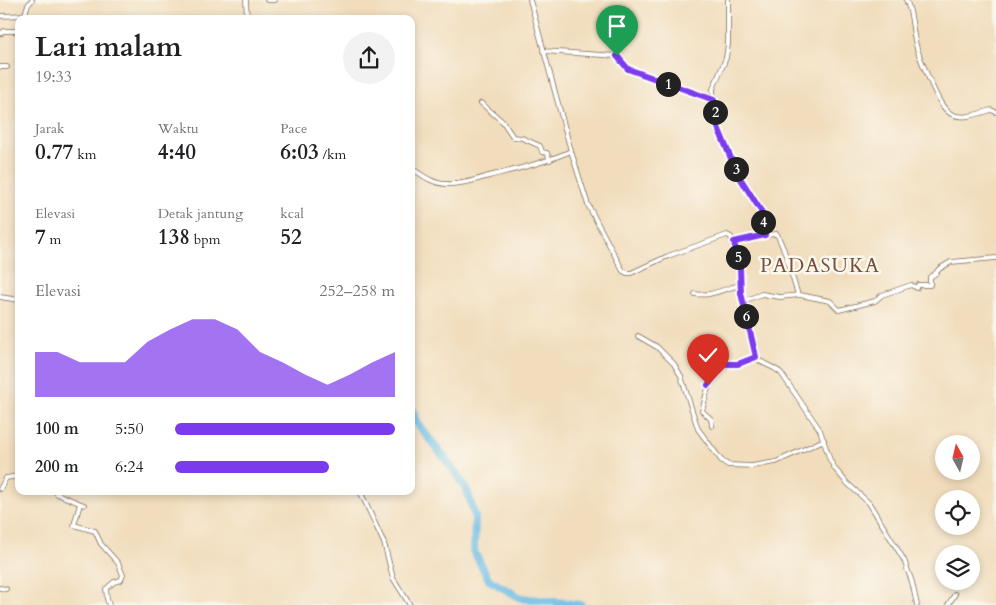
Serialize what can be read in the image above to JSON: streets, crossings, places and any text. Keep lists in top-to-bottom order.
{
  "districts": ["PADASUKA"],
  "north": "top",
  "page": {
    "heading": ["Lari malam", "19:33"],
    "pins": [
      "1",
      "2",
      "3",
      "4",
      "5",
      "6"
    ],
    "stats": [
      ["Jarak", "0.77 km"],
      ["Waktu", "4:40"],
      ["Pace", "6:03 /km"],
      ["Elevasi", "7 m"],
      ["Detak jantung", "138 bpm"],
      ["kcal", "52"]
    ],
    "chart": ["Elevasi", "252–258 m"],
    "list": [
      {
        "name": "100 m",
        "note": "5:50"
      },
      {
        "name": "200 m",
        "note": "6:24"
      }
    ]
  }
}
